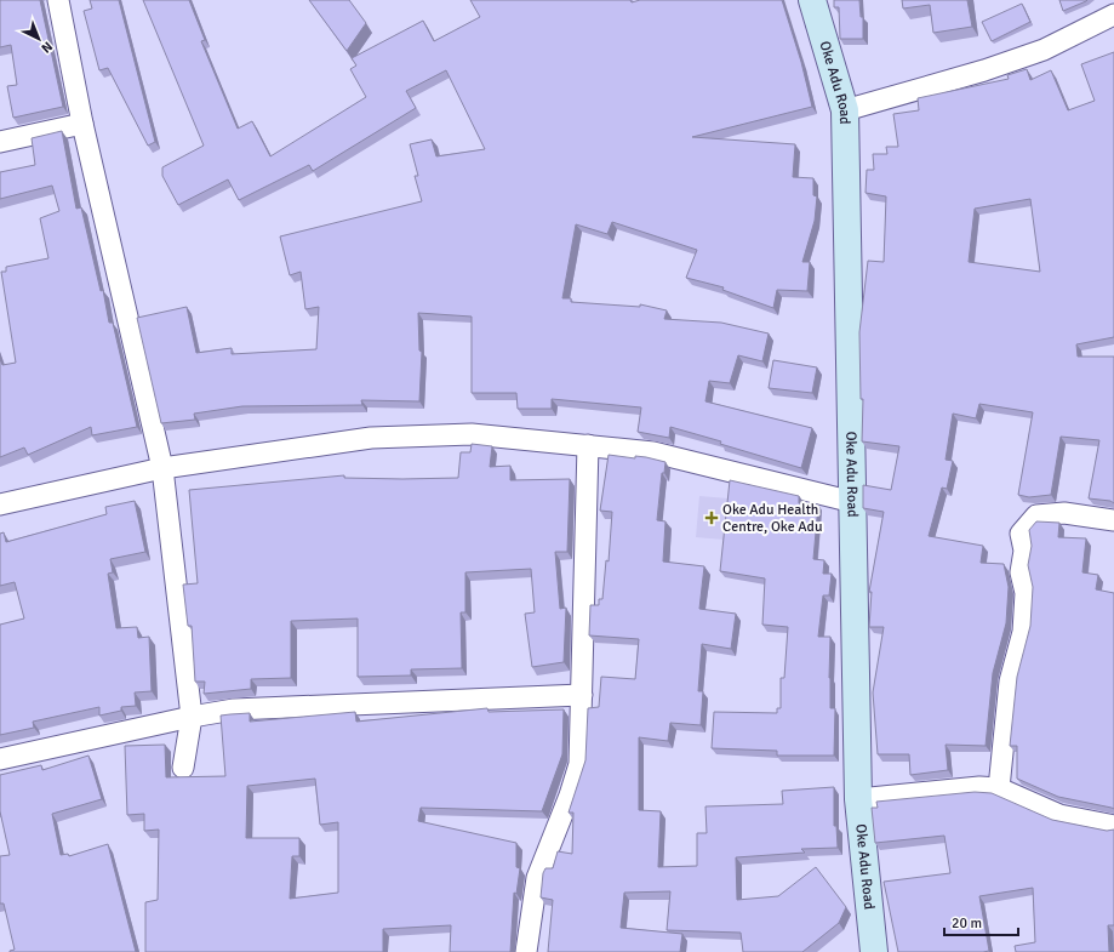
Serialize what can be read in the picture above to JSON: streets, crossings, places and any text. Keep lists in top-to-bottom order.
{
  "streets": {
    "street": ["Oke Adu Road"]
  },
  "places": {
    "health": ["Oke Adu Health Centre, Oke Adu"]
  },
  "scale_bar": "20 m",
  "north": "bottom right"
}
